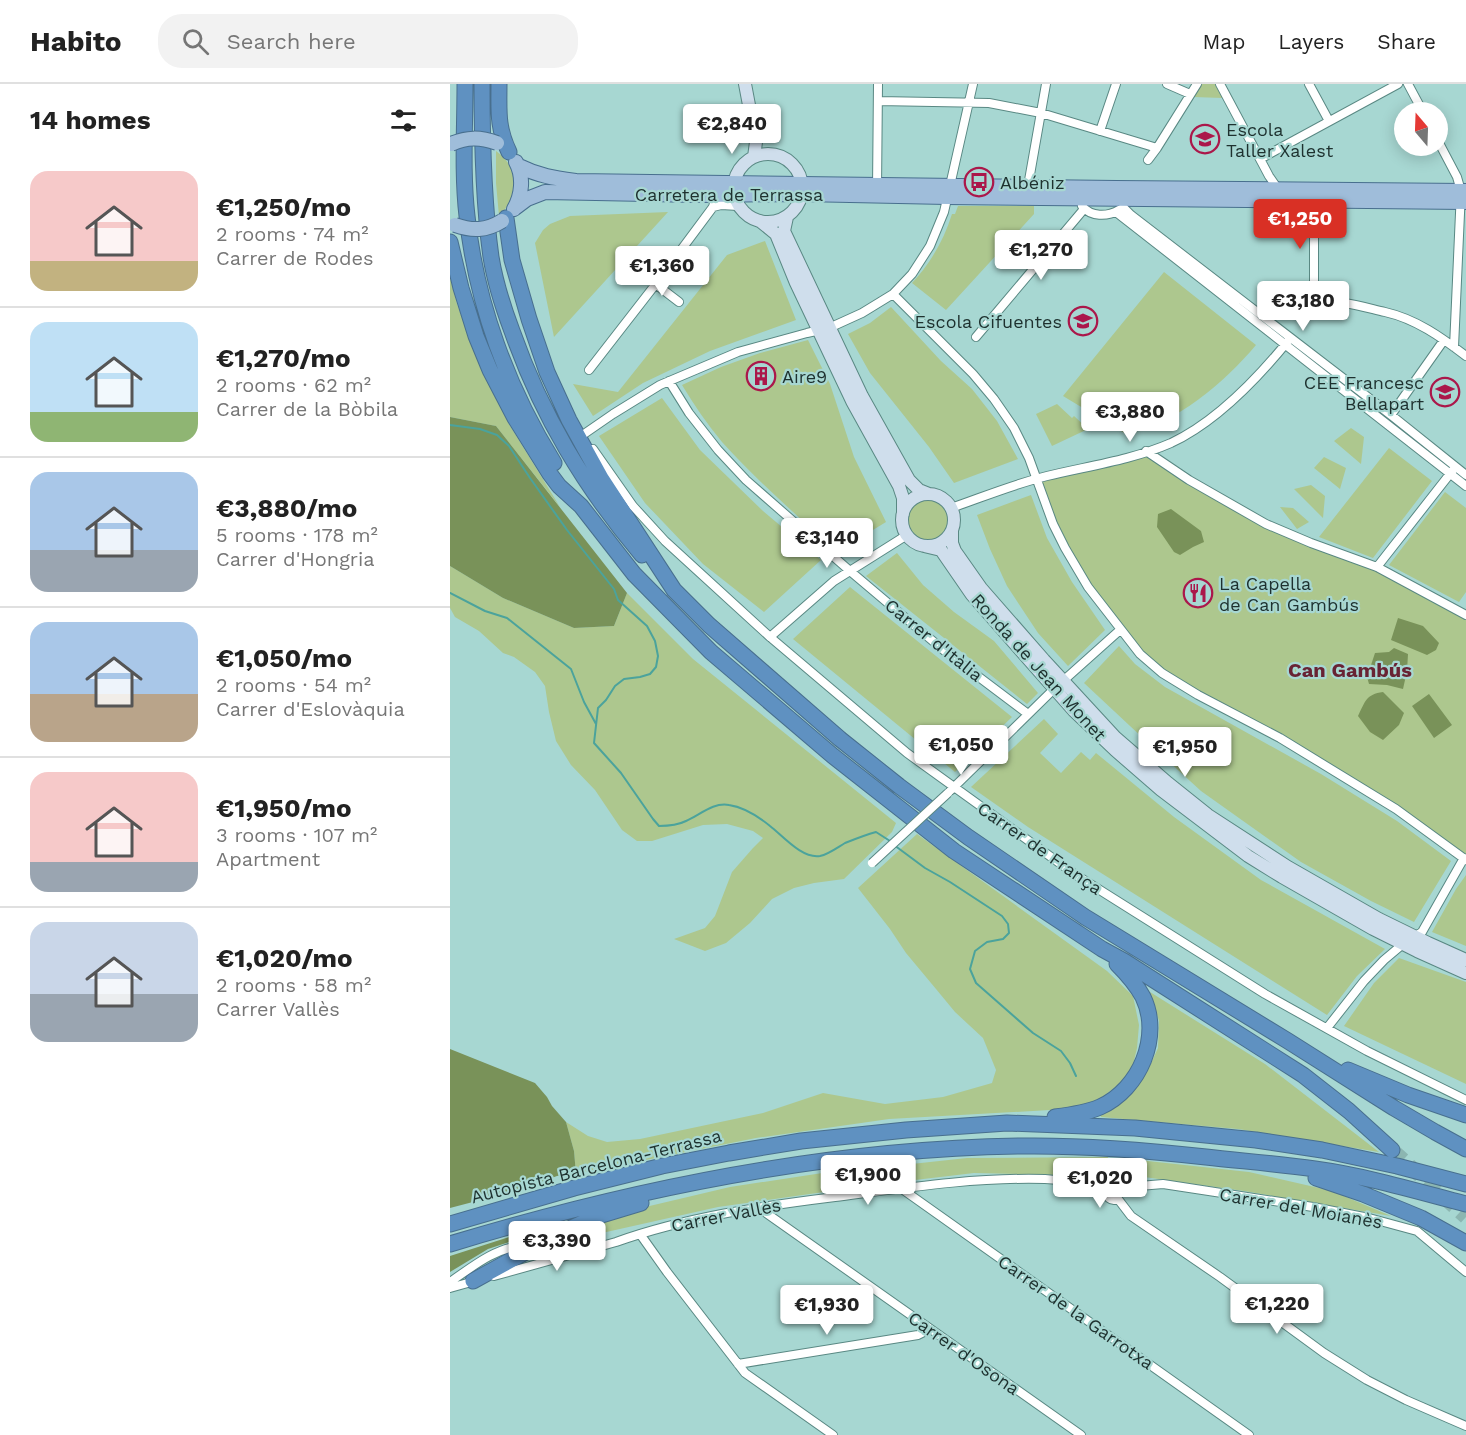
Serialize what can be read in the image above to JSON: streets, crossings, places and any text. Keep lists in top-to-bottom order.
{
  "streets": {
    "highway": ["Autopista Barcelona-Terrassa"],
    "main road": ["Carretera de Terrassa"],
    "street": [
      "Carrer d'Itàlia",
      "Ronda de Jean Monet",
      "Carrer de França",
      "Carrer del Moianès",
      "Carrer Vallès",
      "Carrer de la Garrotxa",
      "Carrer d'Osona"
    ]
  },
  "crossings": [
    ["Carrer del Moianès", "Carrer Vallès"],
    ["Carrer Vallès", "Carrer de la Garrotxa"],
    ["Carrer Vallès", "Carrer d'Osona"]
  ],
  "districts": ["Can Gambús"],
  "places": {
    "school or university": ["Escola Taller Xalest", "Escola Cifuentes", "CEE Francesc Bellapart"],
    "bus stop": ["Albéniz"],
    "building": ["Aire9"],
    "restaurant": ["La Capella de Can Gambús"]
  },
  "north": "top",
  "page": {
    "header": "Habito",
    "search": "Search here",
    "nav": ["Map", "Layers", "Share"],
    "heading": "14 homes",
    "price": [
      "€2,840",
      "€1,250",
      "€1,270",
      "€1,360",
      "€3,180",
      "€3,880",
      "€3,140",
      "€1,050",
      "€1,950",
      "€1,900",
      "€1,020",
      "€3,390",
      "€1,220",
      "€1,930"
    ],
    "list": [
      {
        "name": "€1,250/mo",
        "note": "2 rooms · 74 m² · Carrer de Rodes"
      },
      {
        "name": "€1,270/mo",
        "note": "2 rooms · 62 m² · Carrer de la Bòbila"
      },
      {
        "name": "€3,880/mo",
        "note": "5 rooms · 178 m² · Carrer d'Hongria"
      },
      {
        "name": "€1,050/mo",
        "note": "2 rooms · 54 m² · Carrer d'Eslovàquia"
      },
      {
        "name": "€1,950/mo",
        "note": "3 rooms · 107 m² · Apartment"
      },
      {
        "name": "€1,020/mo",
        "note": "2 rooms · 58 m² · Carrer Vallès"
      }
    ]
  }
}
